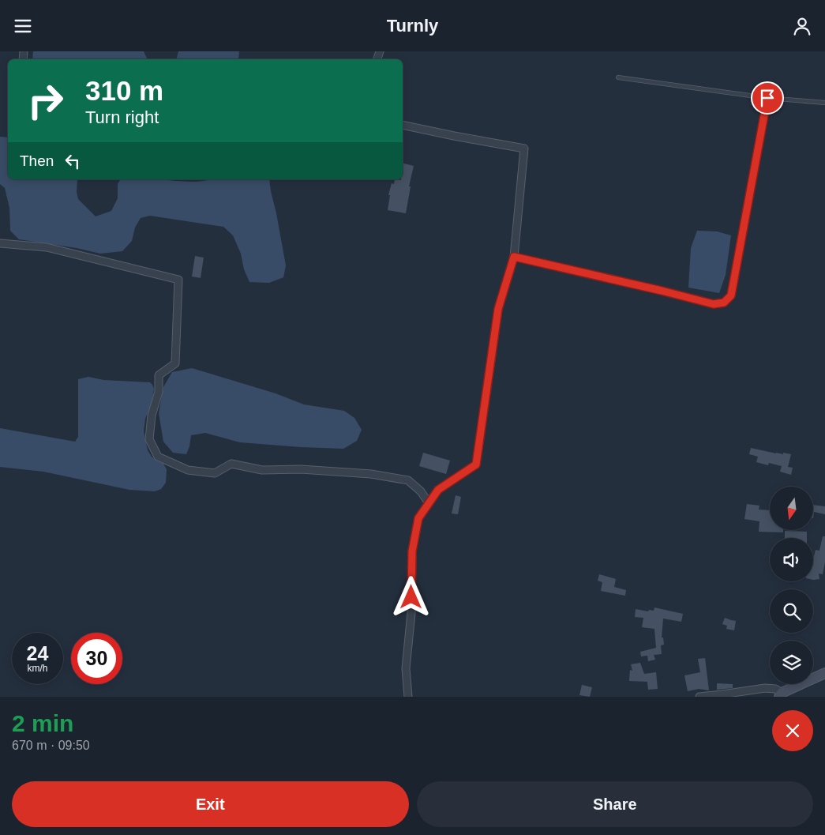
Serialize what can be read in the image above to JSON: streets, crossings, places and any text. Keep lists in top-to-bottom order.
{
  "north": "bottom",
  "page": {
    "header": "Turnly",
    "turn": ["310 m", "Turn right"],
    "then": "Then",
    "speed": "24 km/h",
    "limit": "30",
    "heading": ["2 min", "670 m · 09:50"],
    "buttons": ["Exit", "Share"]
  }
}
